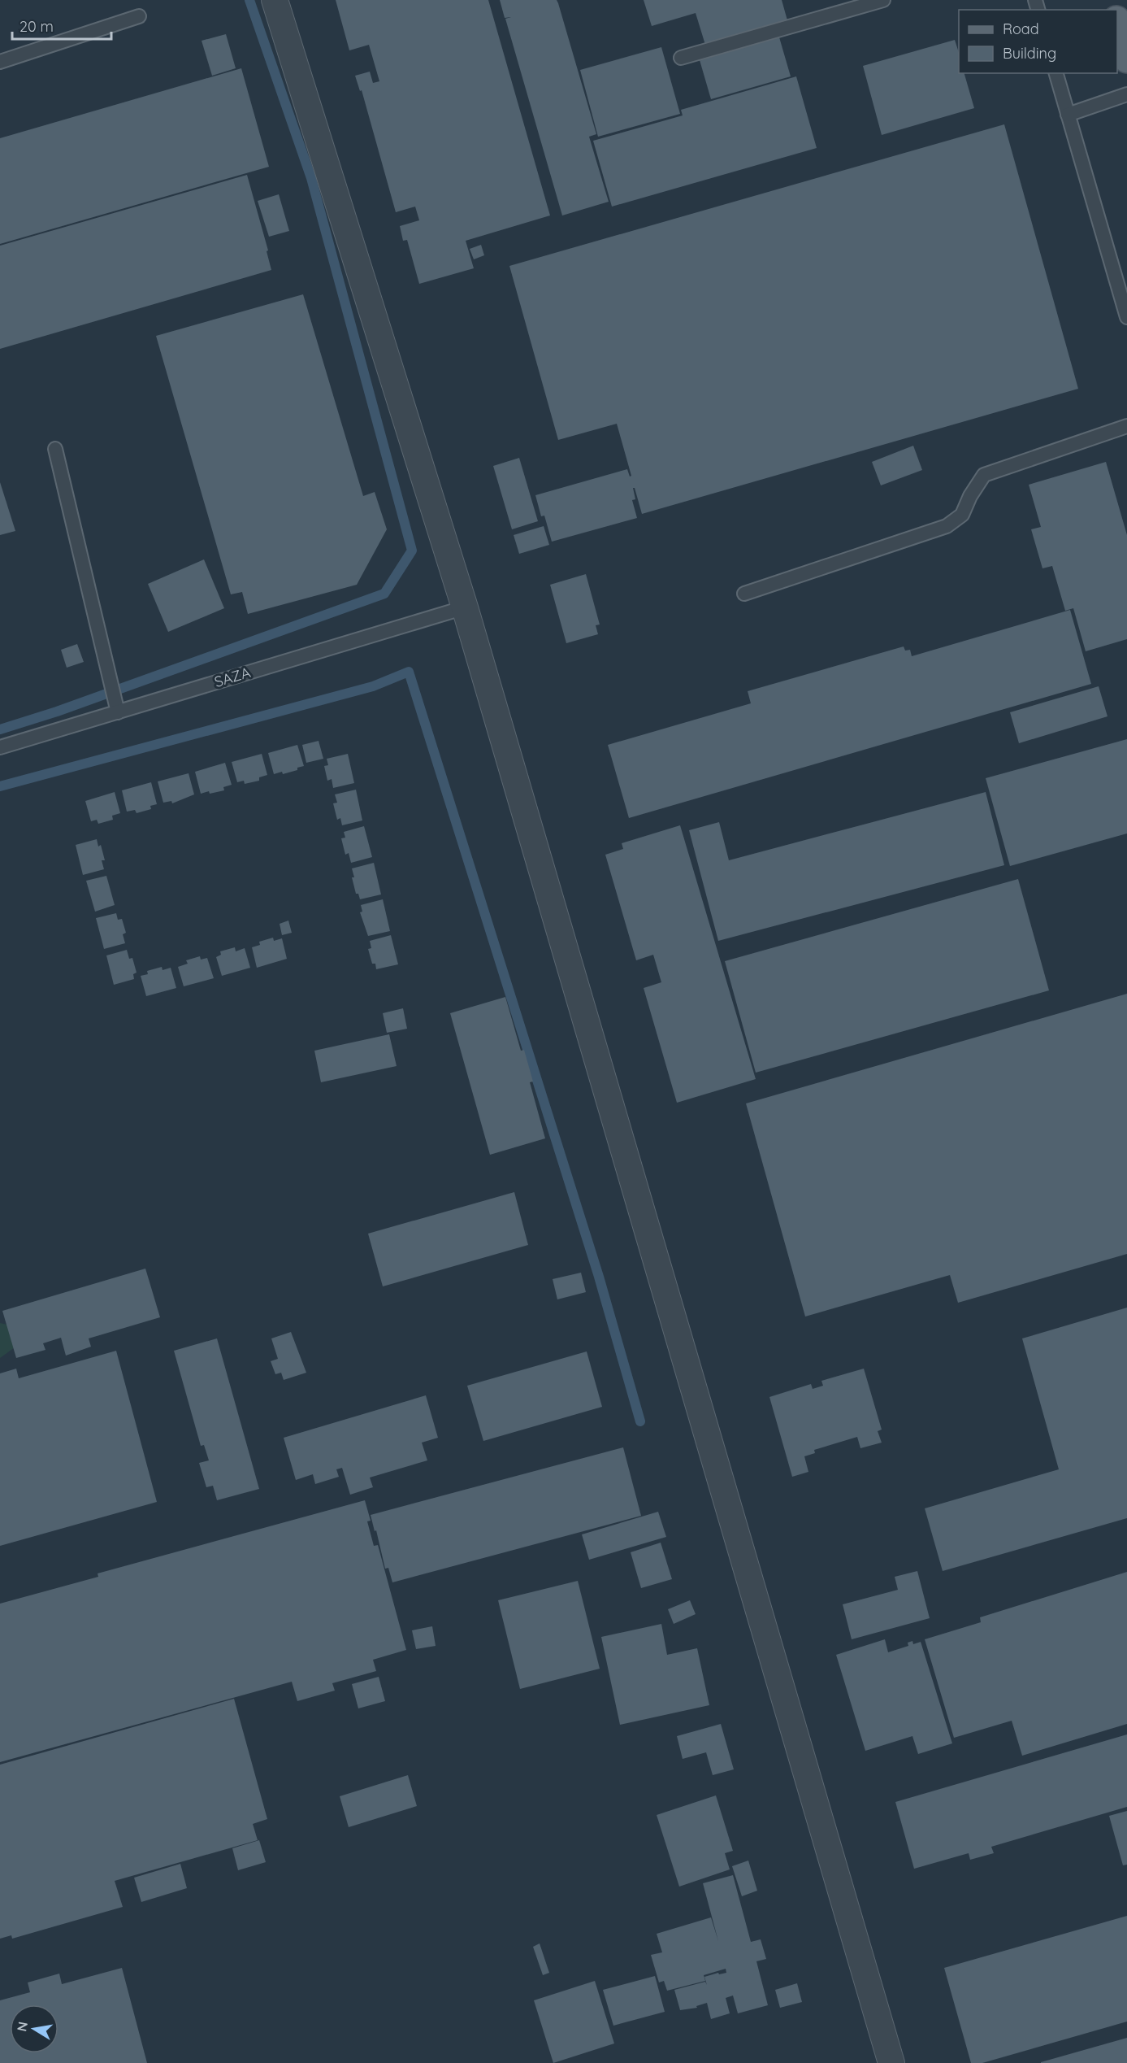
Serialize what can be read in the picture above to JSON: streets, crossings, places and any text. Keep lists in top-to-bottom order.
{
  "streets": {
    "lane": ["SAZA"]
  },
  "legend": ["Road", "Building"],
  "scale_bar": "20 m",
  "north": "left"
}
